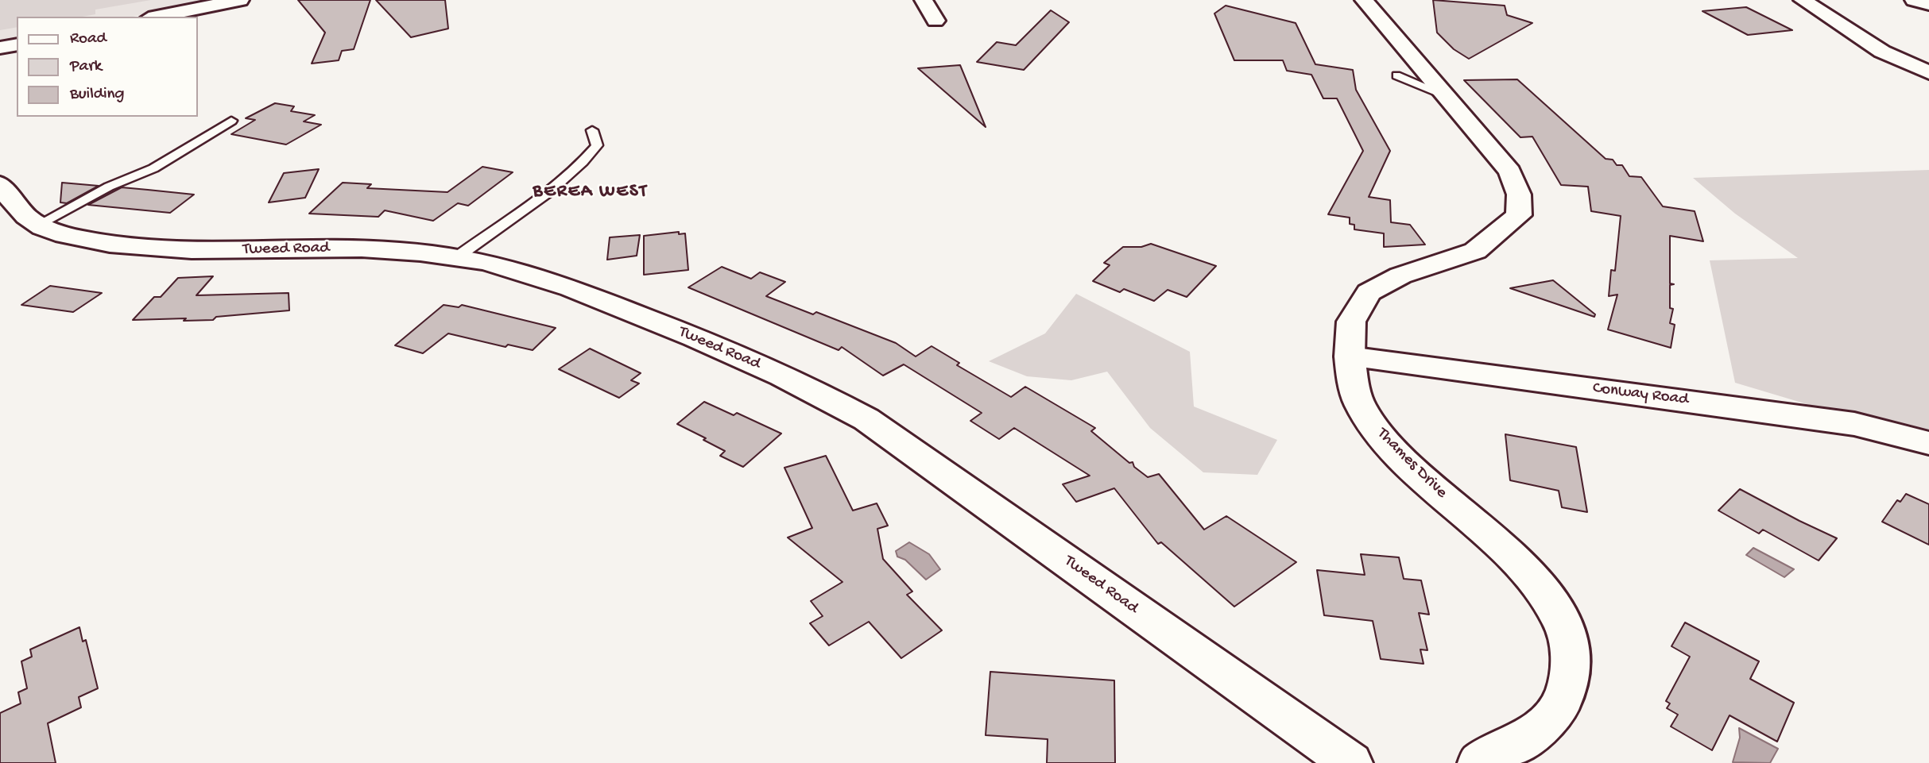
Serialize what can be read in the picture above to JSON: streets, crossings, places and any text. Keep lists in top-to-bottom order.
{
  "streets": {
    "street": ["Tweed Road", "Conway Road", "Thames Drive"]
  },
  "crossings": [
    ["Conway Road", "Thames Drive"]
  ],
  "districts": ["BEREA WEST"],
  "legend": ["Road", "Park", "Building"]
}
